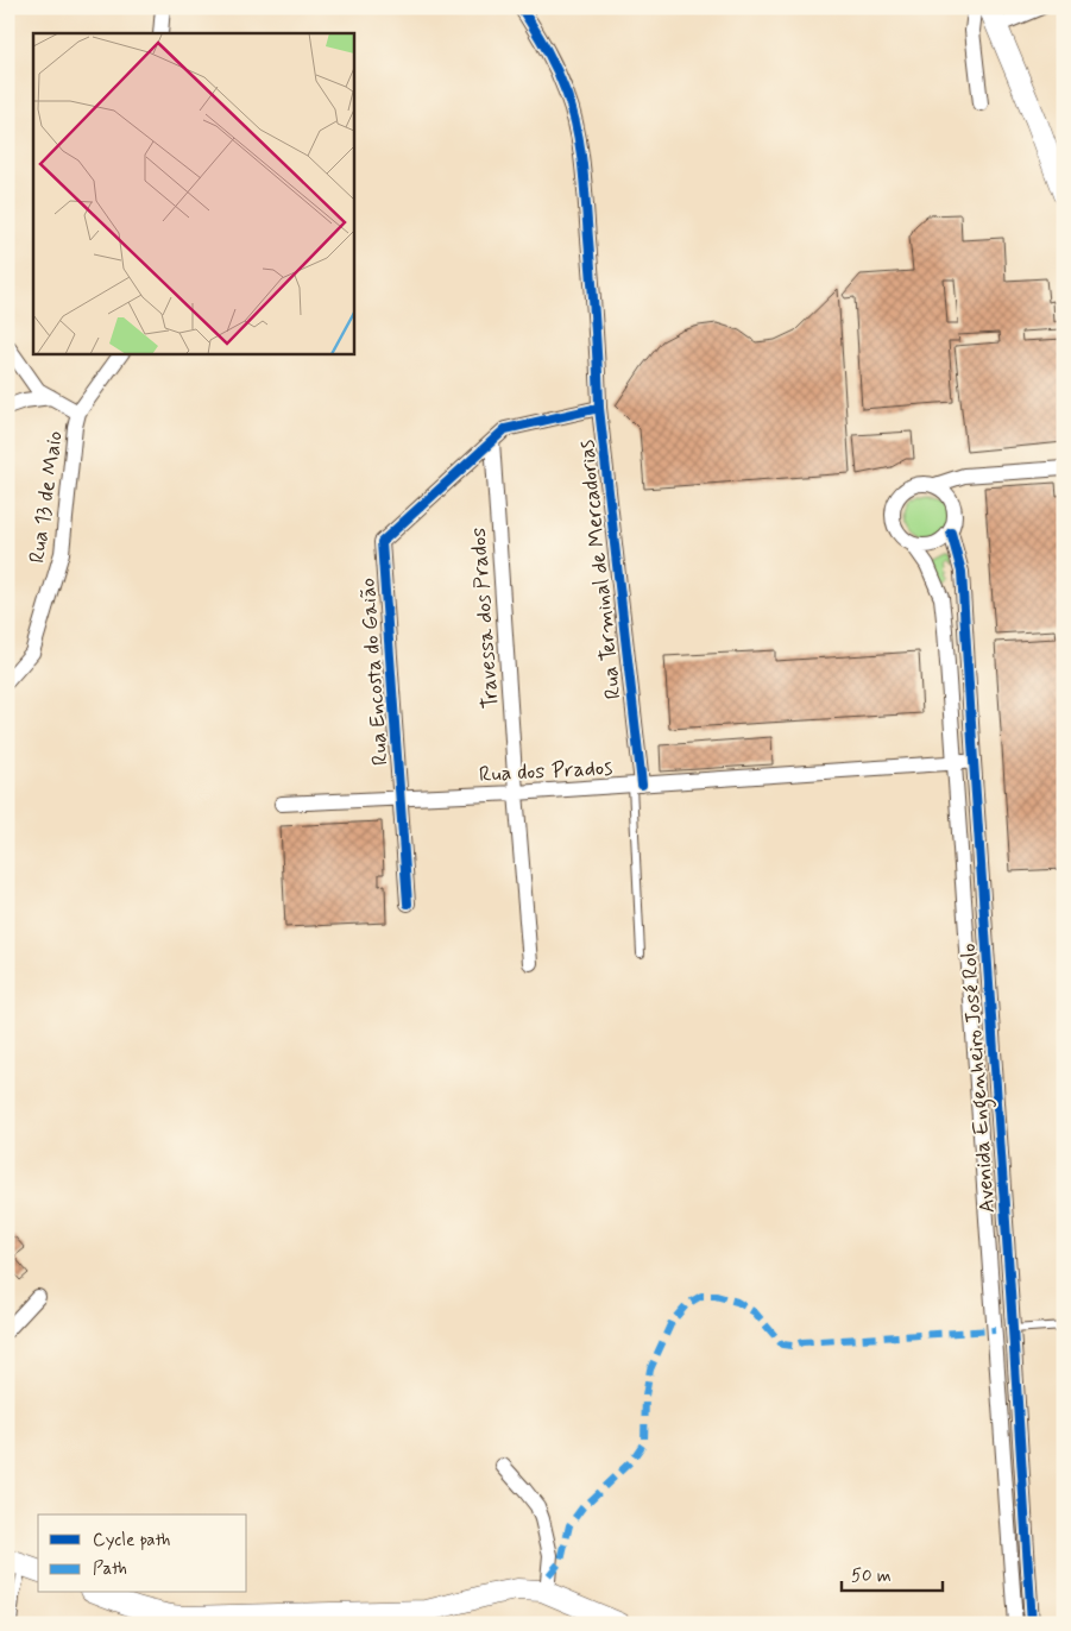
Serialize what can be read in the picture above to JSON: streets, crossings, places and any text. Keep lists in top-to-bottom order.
{
  "streets": {
    "street": [
      "Rua 13 de Maio",
      "Rua Terminal de Mercadorias",
      "Travessa dos Prados",
      "Rua Encosta do Gaião",
      "Rua dos Prados",
      "Avenida Engenheiro José Rolo"
    ]
  },
  "crossings": [
    ["Rua Terminal de Mercadorias", "Rua dos Prados"],
    ["Travessa dos Prados", "Rua Encosta do Gaião"],
    ["Travessa dos Prados", "Rua dos Prados"],
    ["Rua Encosta do Gaião", "Rua dos Prados"],
    ["Rua dos Prados", "Avenida Engenheiro José Rolo"]
  ],
  "legend": ["Cycle path", "Path"],
  "scale_bar": "50 m"
}
